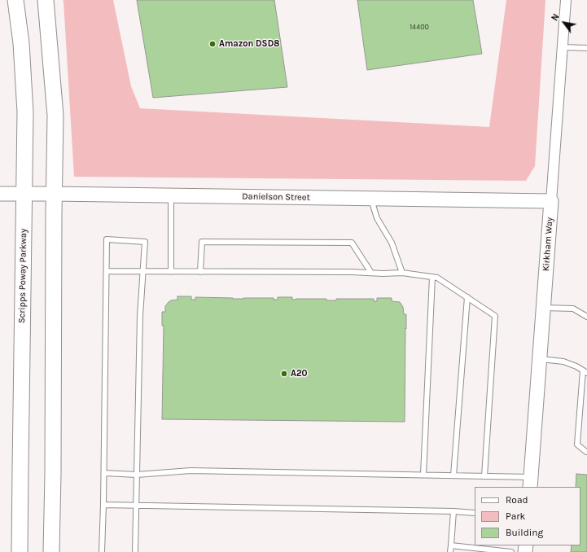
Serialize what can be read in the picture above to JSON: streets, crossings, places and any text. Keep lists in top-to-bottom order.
{
  "streets": {
    "main road": ["Danielson Street", "Kirkham Way", "Scripps Poway Parkway"]
  },
  "crossings": [
    ["Danielson Street", "Kirkham Way"],
    ["Danielson Street", "Scripps Poway Parkway"]
  ],
  "places": ["Amazon DSD8", "A20"],
  "house_numbers": ["14400"],
  "legend": ["Road", "Park", "Building"],
  "north": "top left"
}
